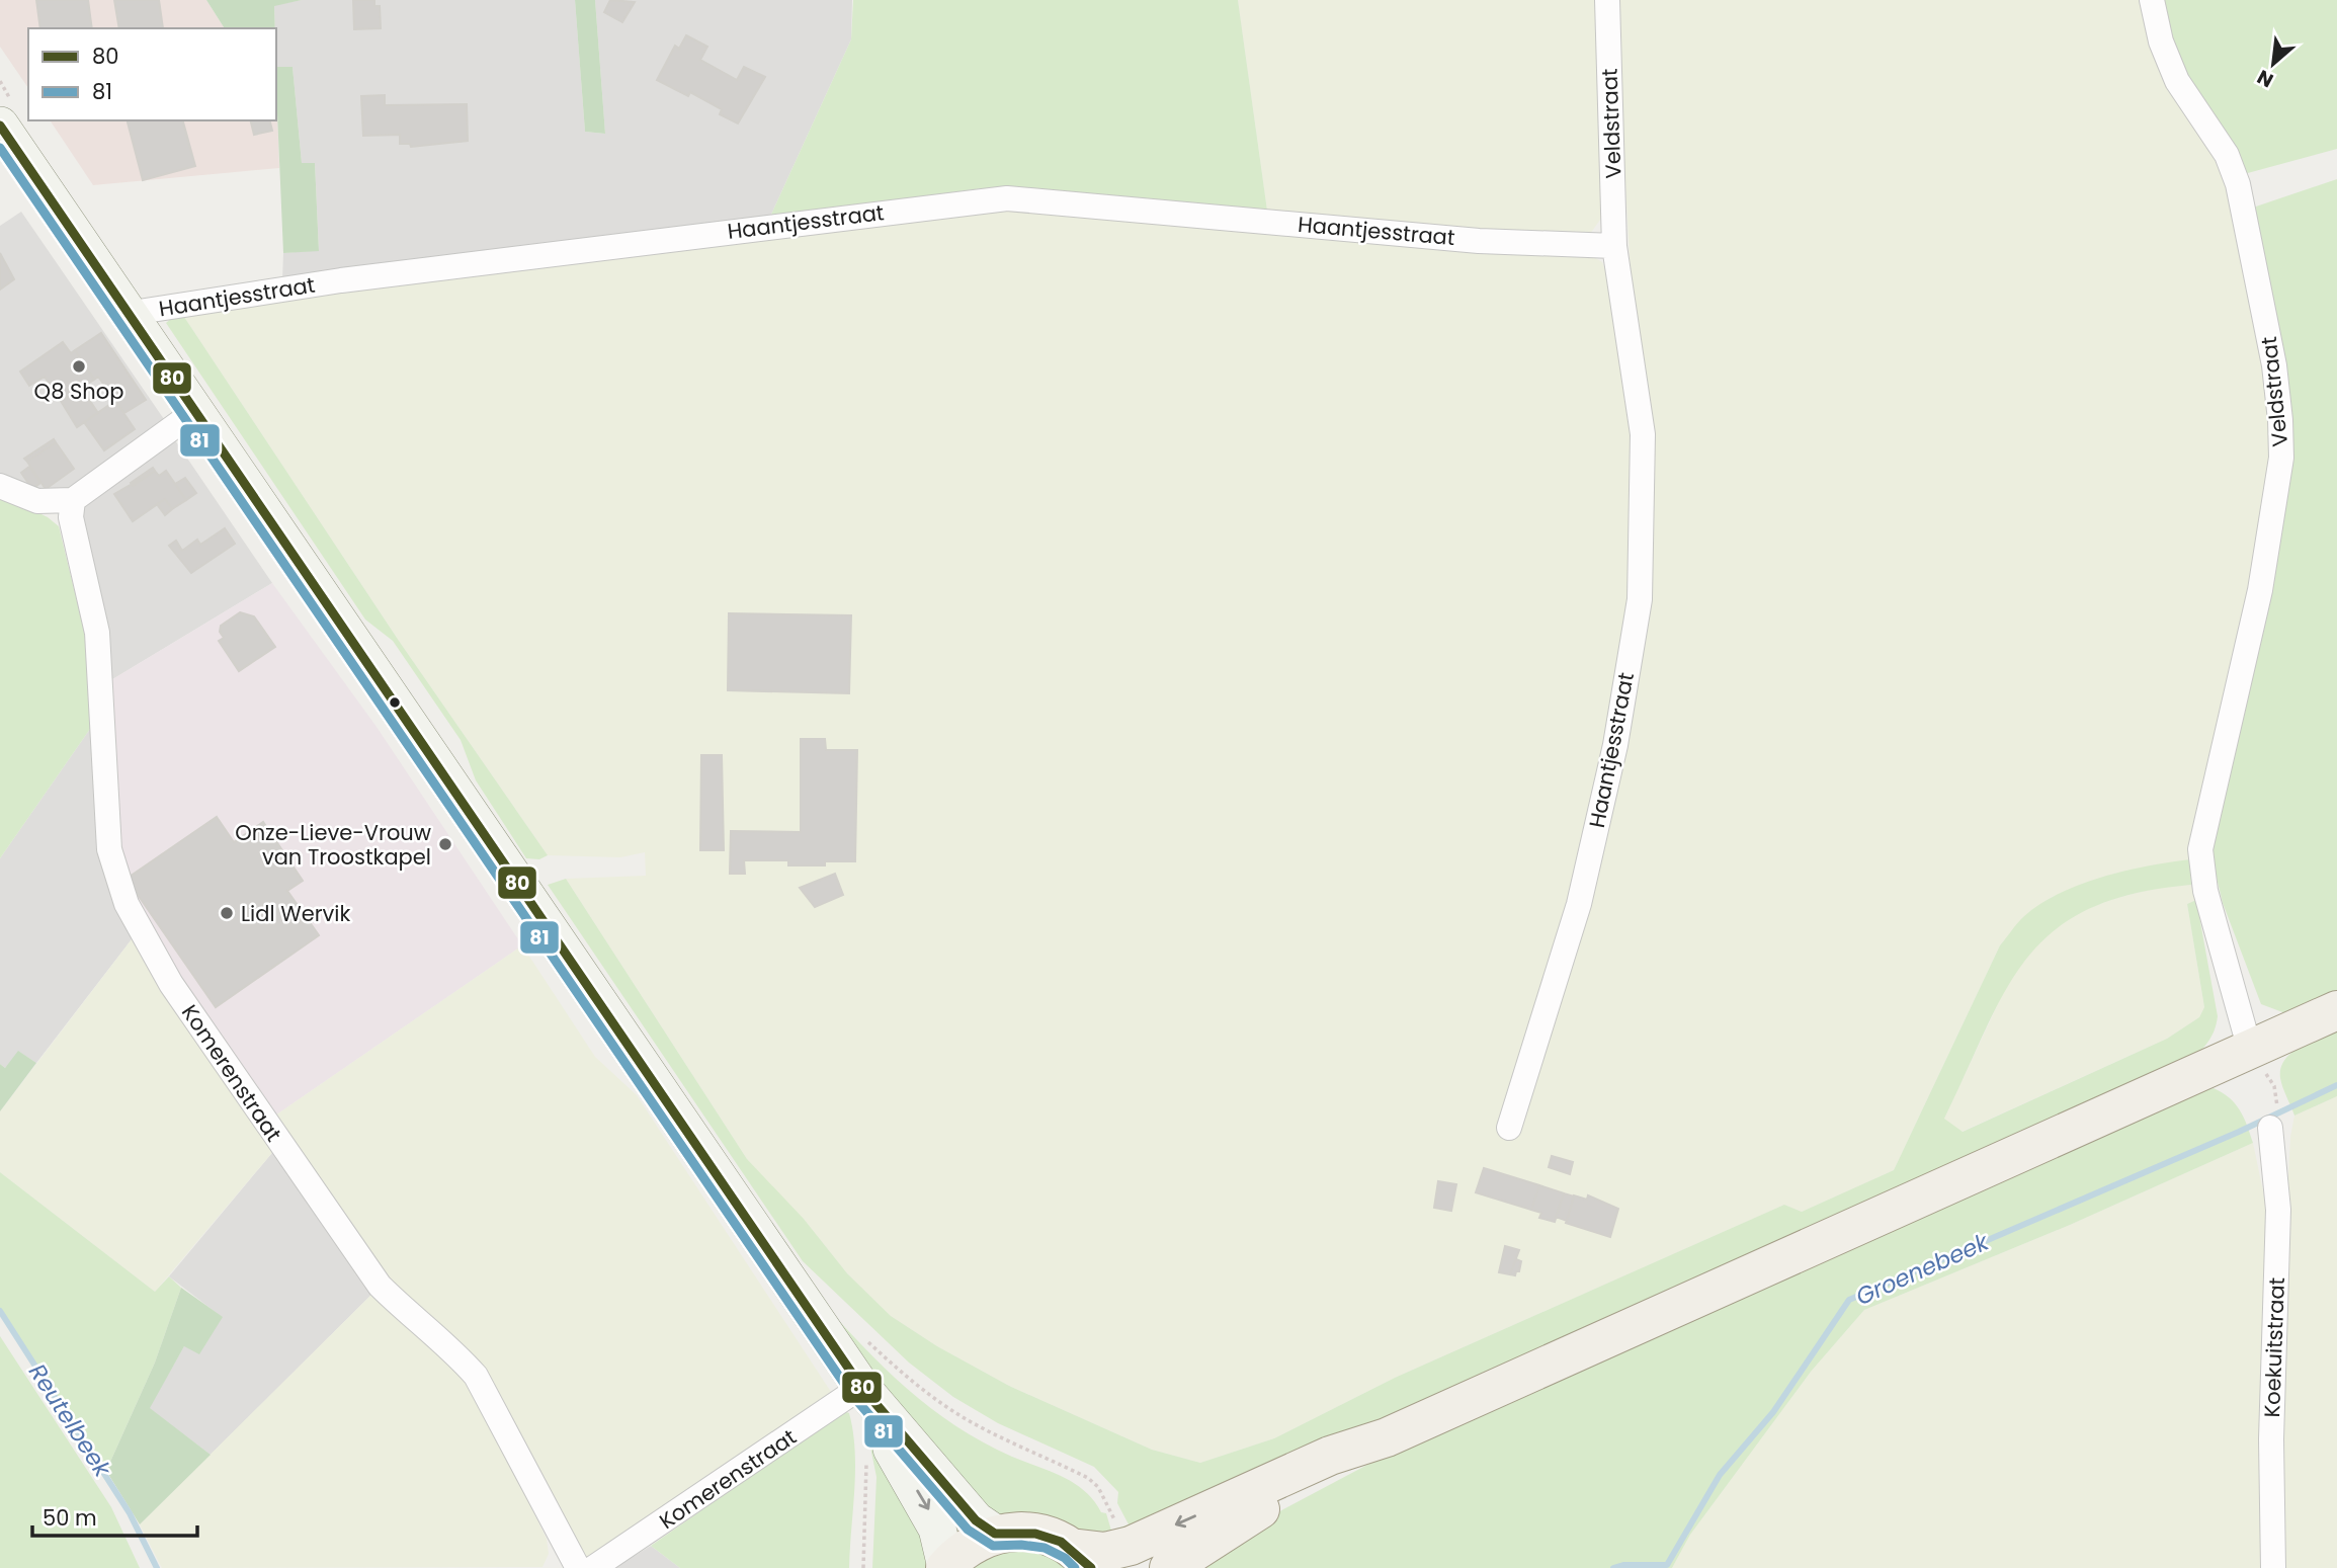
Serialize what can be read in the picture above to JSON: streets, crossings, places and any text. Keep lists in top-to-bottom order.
{
  "streets": {
    "street": [
      "Veldstraat",
      "Haantjesstraat",
      "Komerenstraat",
      "Koekuitstraat"
    ]
  },
  "crossings": [
    ["Veldstraat", "Haantjesstraat"]
  ],
  "water": ["Groenebeek", "Reutelbeek"],
  "places": ["Q8 Shop", "Onze-Lieve-Vrouw van Troostkapel", "Lidl Wervik"],
  "lines": ["transit line 80", "transit line 81"],
  "legend": ["80", "81"],
  "scale_bar": "50 m",
  "north": "bottom left"
}
